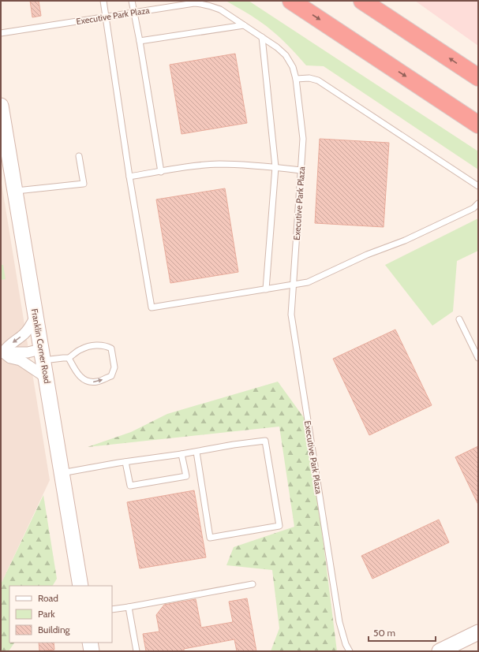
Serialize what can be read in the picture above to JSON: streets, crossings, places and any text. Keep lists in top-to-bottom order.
{
  "streets": {
    "main road": ["Franklin Corner Road"],
    "lane": ["Executive Park Plaza"]
  },
  "legend": ["Road", "Park", "Building"],
  "scale_bar": "50 m"
}
